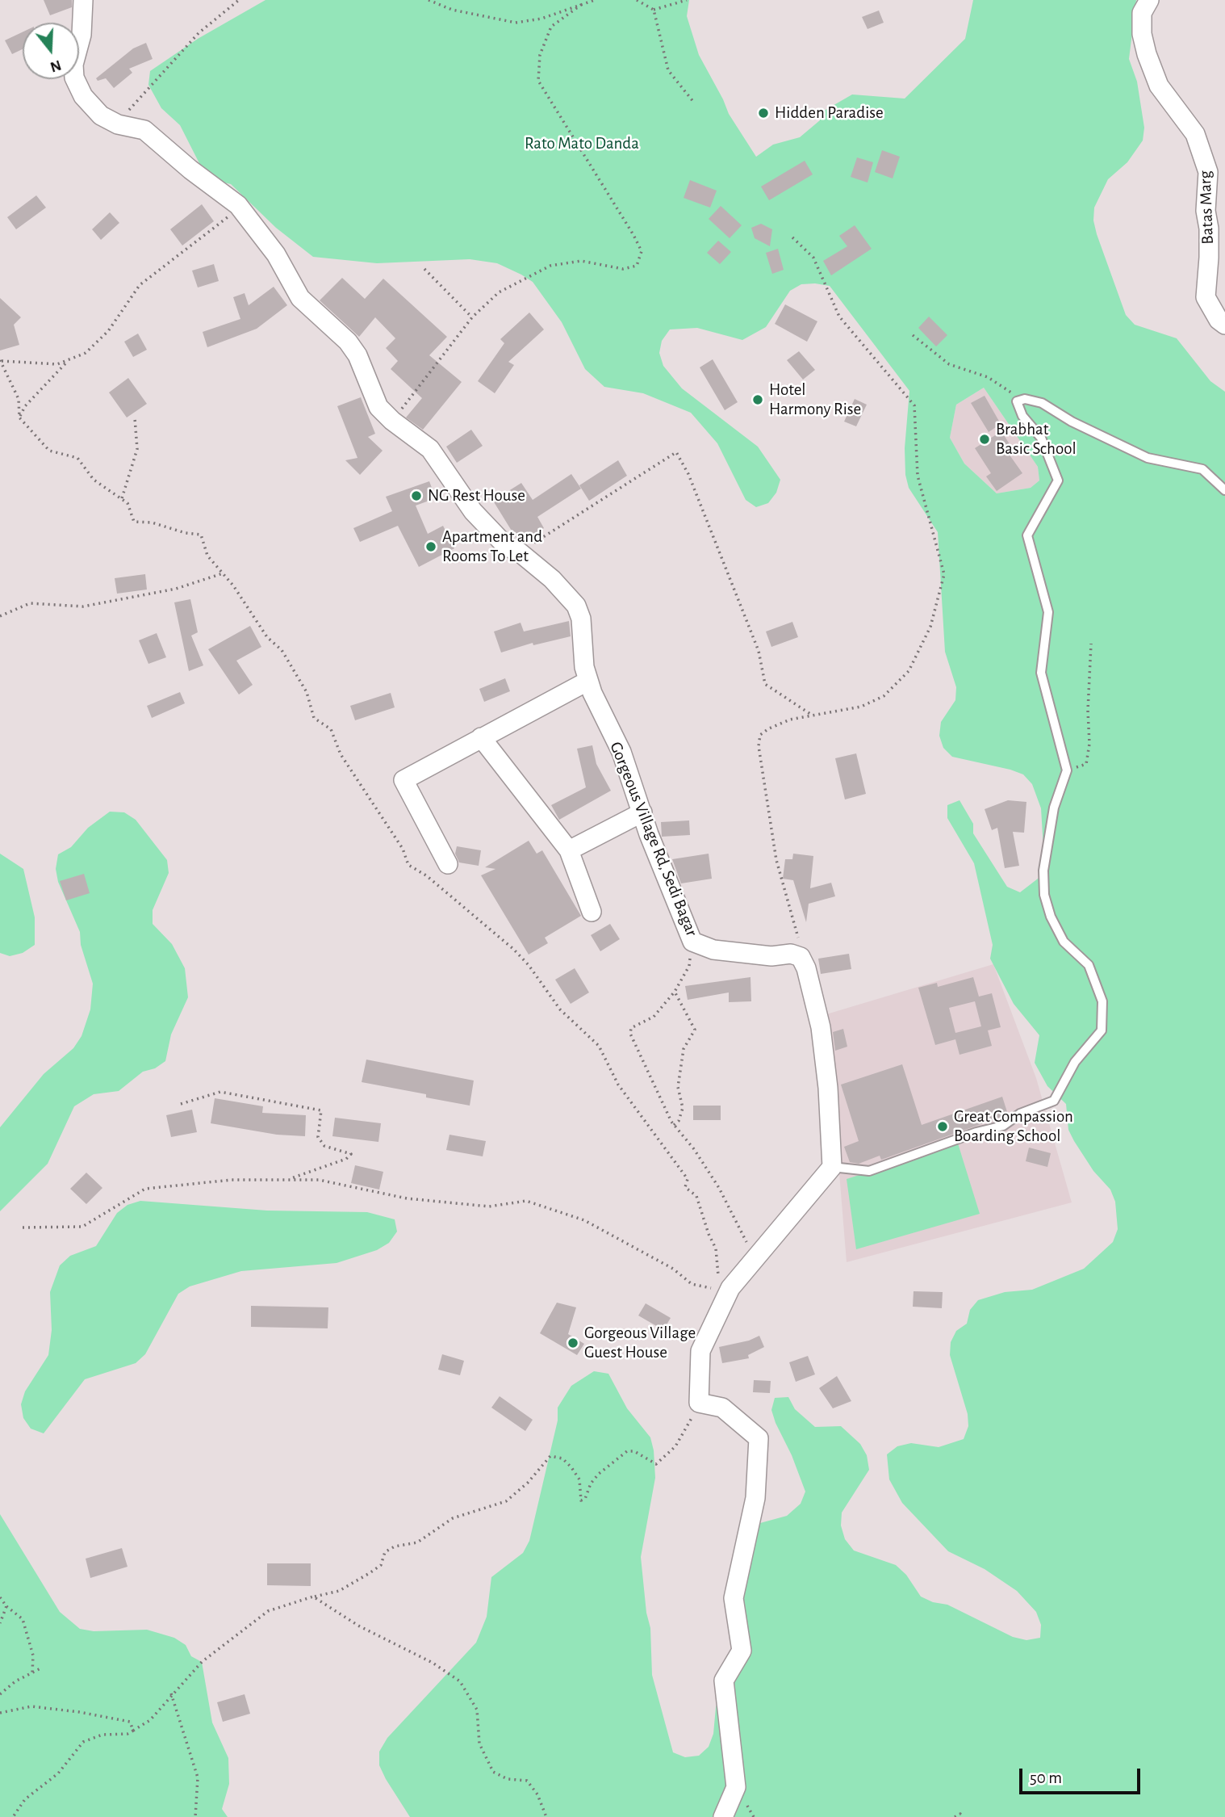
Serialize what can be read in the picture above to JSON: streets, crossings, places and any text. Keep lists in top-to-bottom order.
{
  "streets": {
    "street": ["Batas Marg", "Gorgeous Village Rd, Sedi Bagar"]
  },
  "parks": ["Rato Mato Danda"],
  "places": [
    "Hidden Paradise",
    "Hotel Harmony Rise",
    "Brabhat Basic School",
    "NG Rest House",
    "Apartment and Rooms To Let",
    "Great Compassion Boarding School",
    "Gorgeous Village Guest House"
  ],
  "scale_bar": "50 m",
  "north": "bottom"
}
